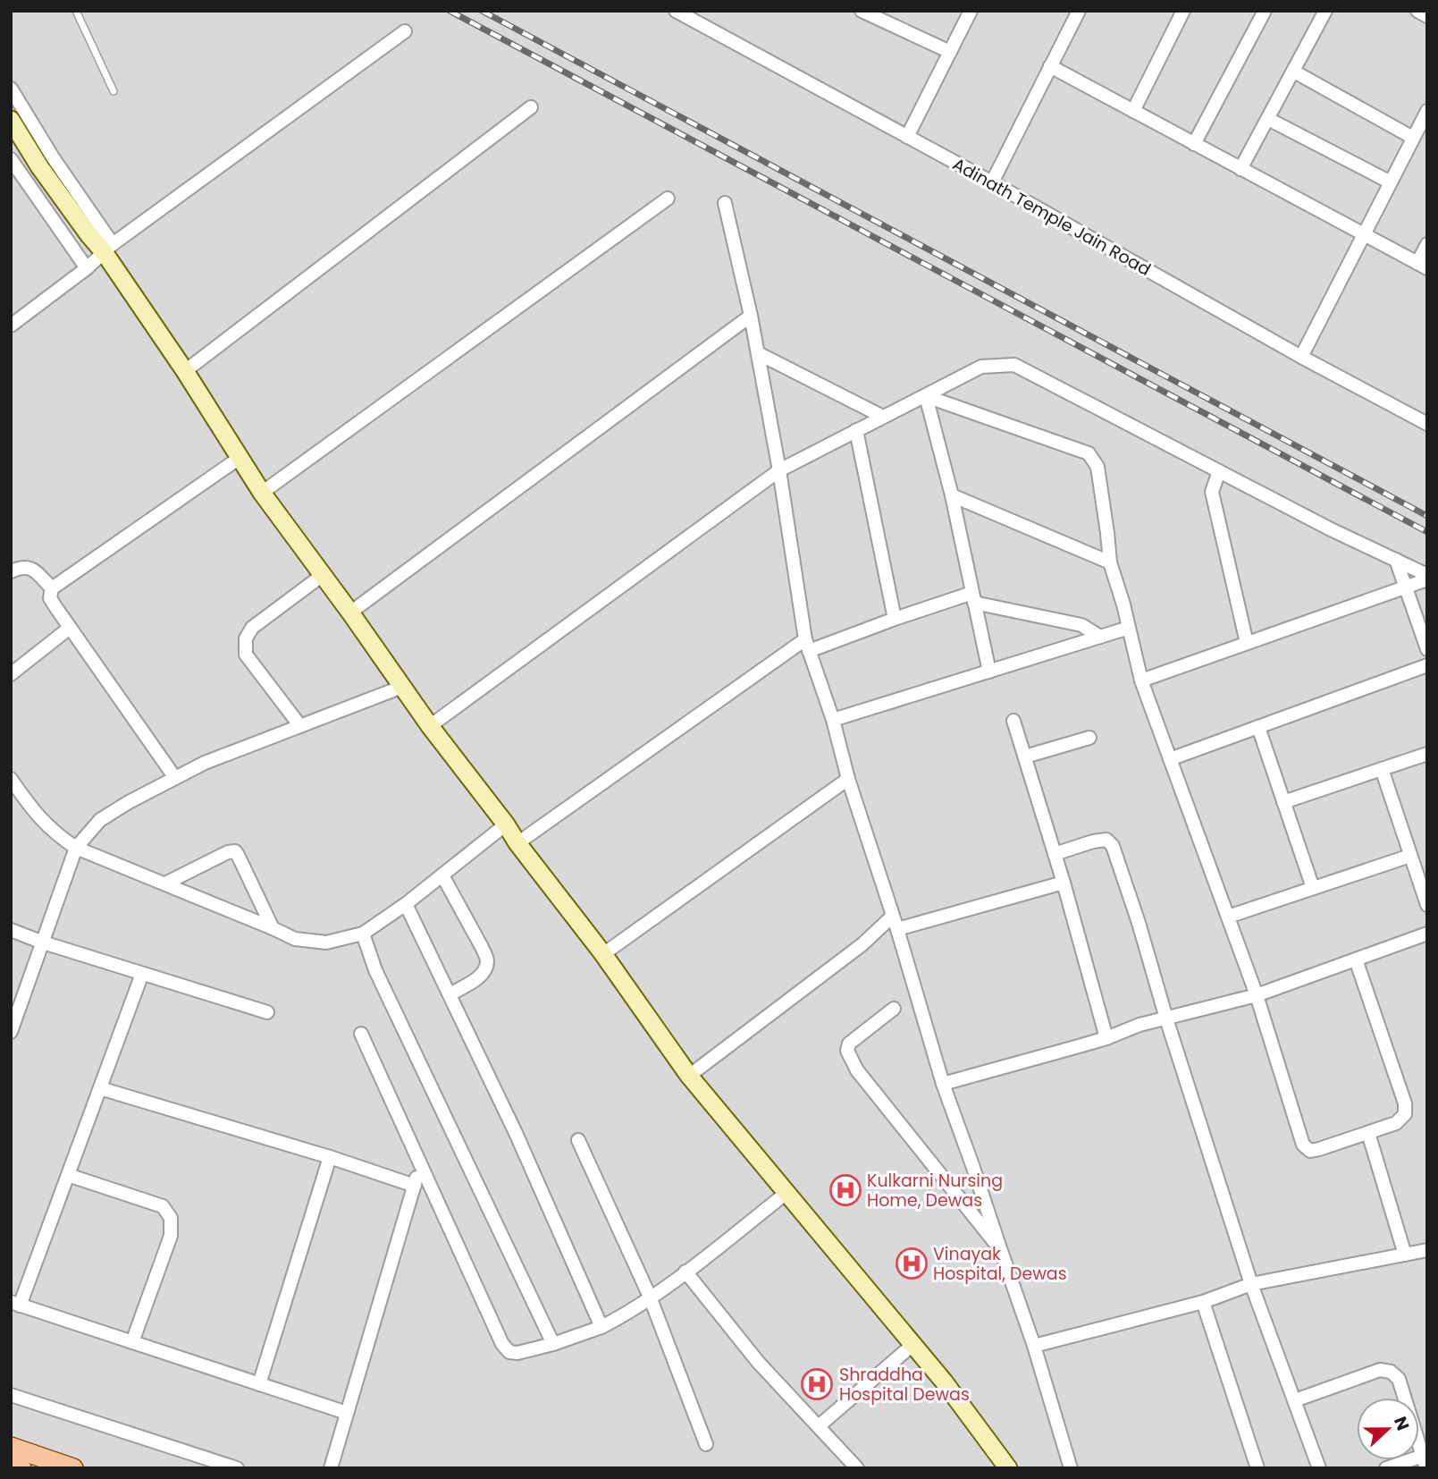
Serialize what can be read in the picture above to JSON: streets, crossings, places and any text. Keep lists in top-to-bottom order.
{
  "streets": {
    "street": ["Adinath Temple Jain Road"]
  },
  "places": {
    "hospital": ["Kulkarni Nursing Home, Dewas", "Vinayak Hospital, Dewas", "Shraddha Hospital Dewas"]
  },
  "north": "right"
}
